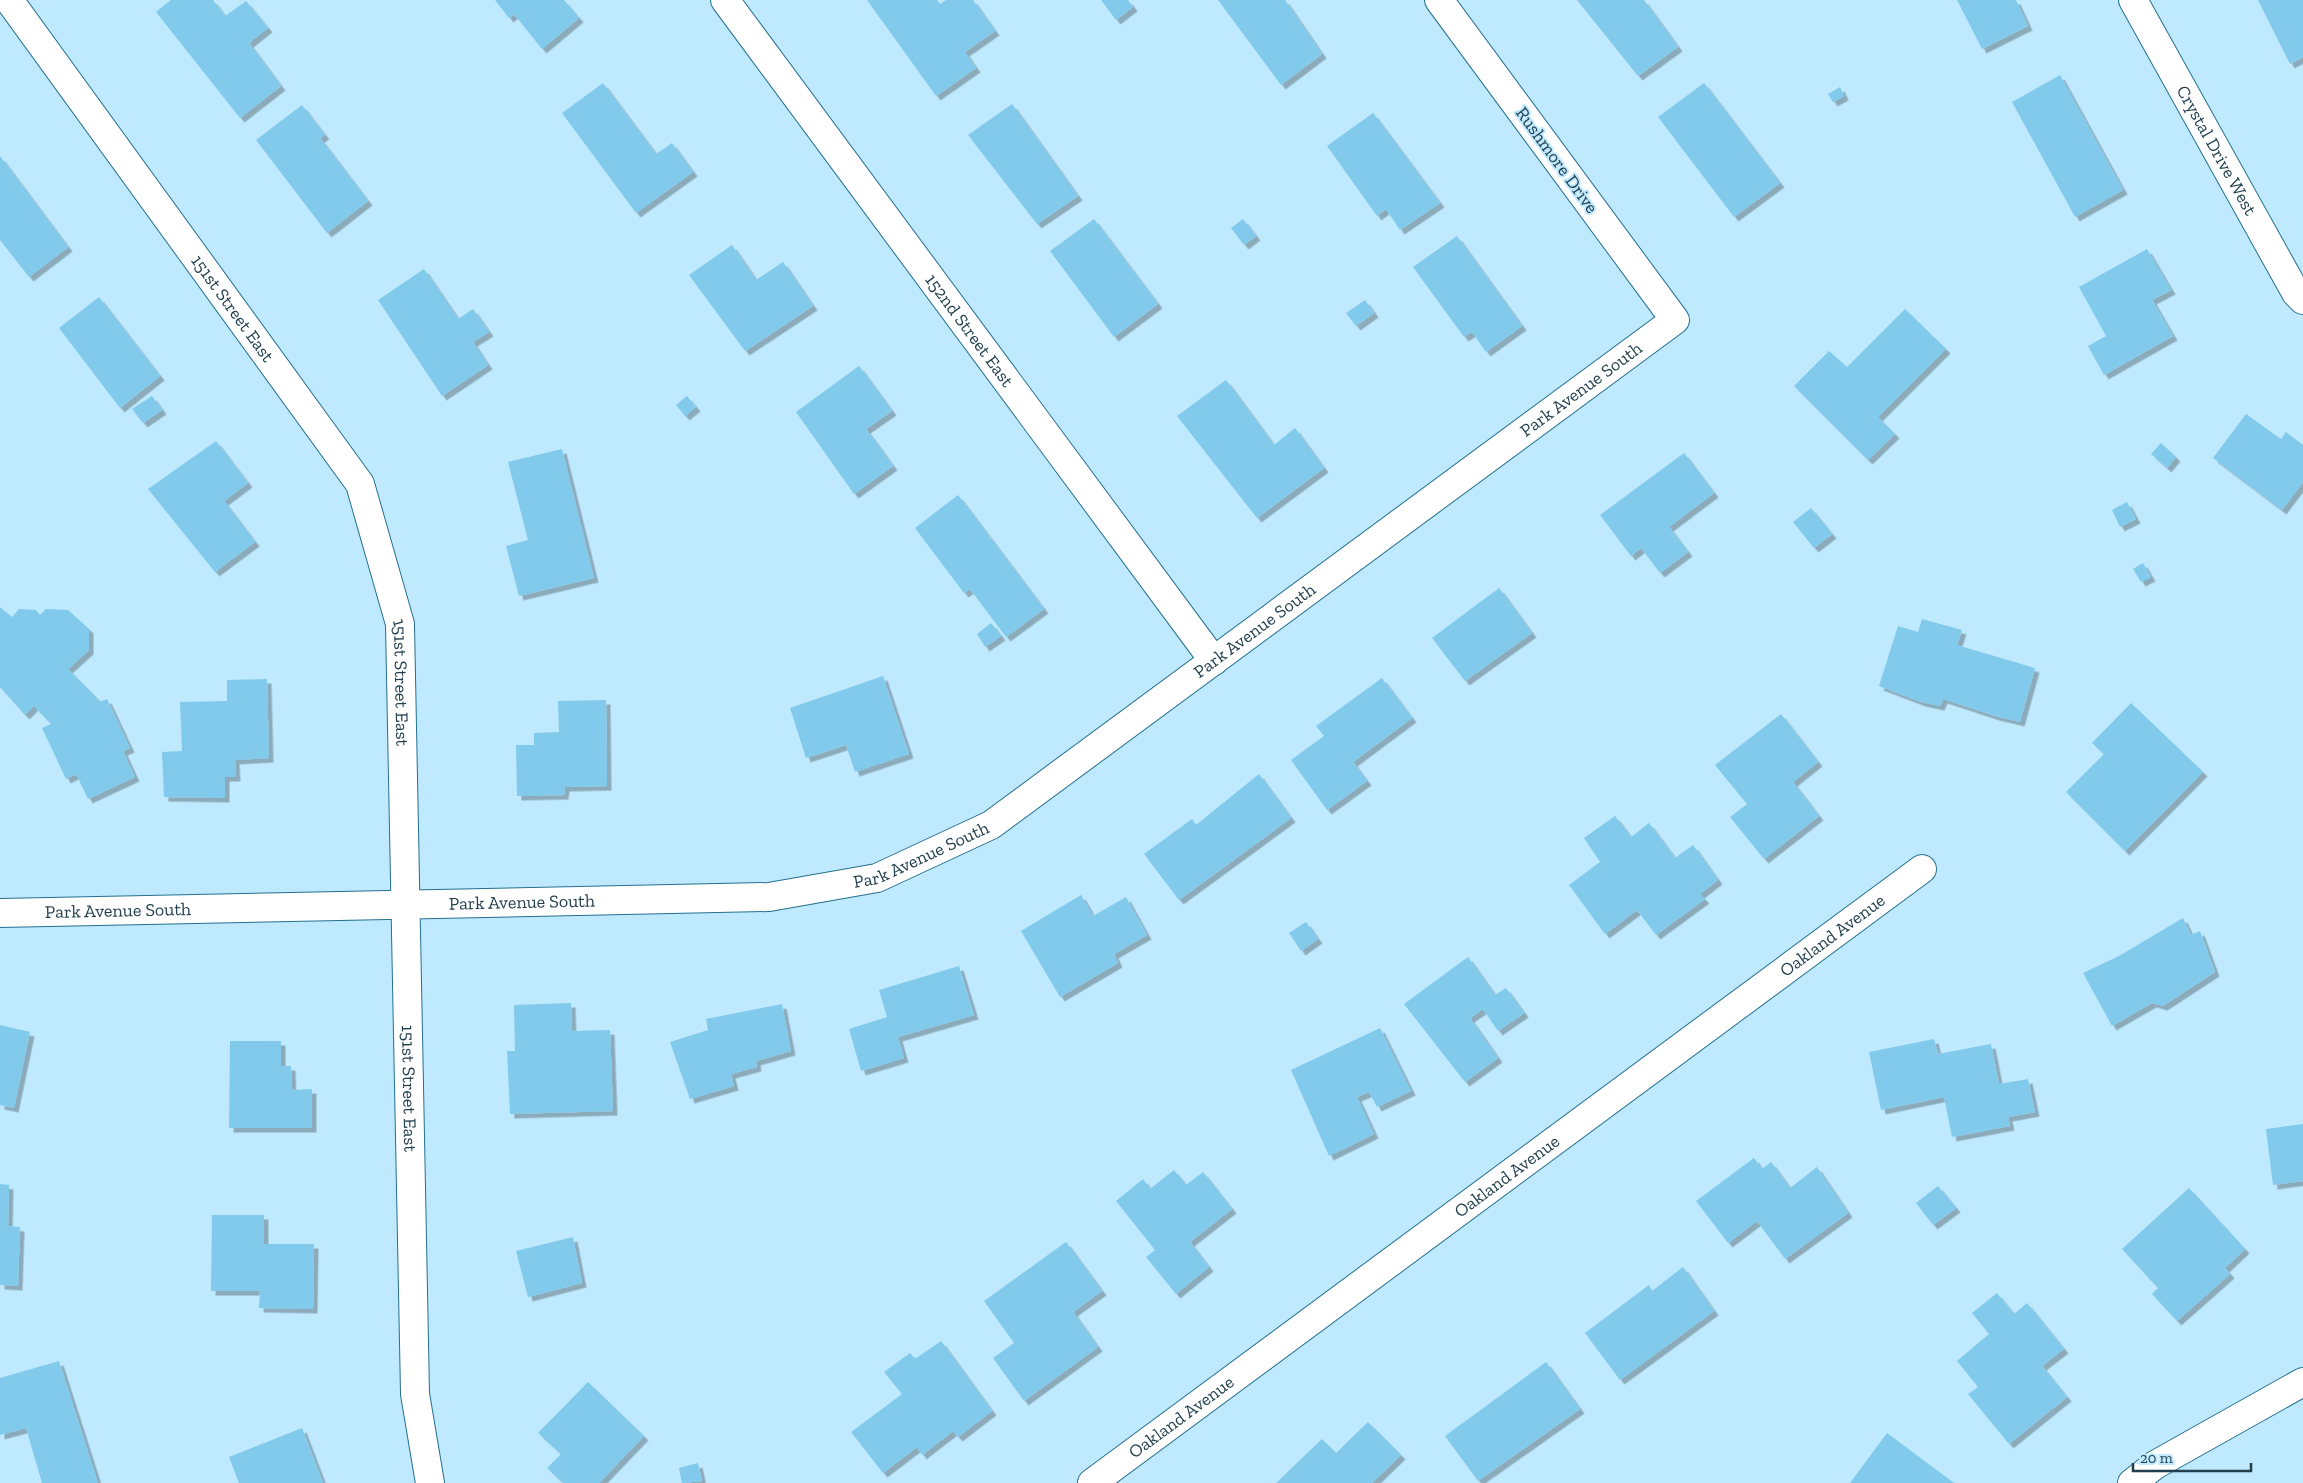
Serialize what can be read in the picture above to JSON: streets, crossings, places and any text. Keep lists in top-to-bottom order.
{
  "streets": {
    "street": [
      "Crystal Drive West",
      "Rushmore Drive",
      "151st Street East",
      "152nd Street East",
      "Park Avenue South",
      "Oakland Avenue"
    ]
  },
  "crossings": [
    ["Rushmore Drive", "Park Avenue South"],
    ["151st Street East", "Park Avenue South"],
    ["152nd Street East", "Park Avenue South"]
  ],
  "scale_bar": "20 m"
}
